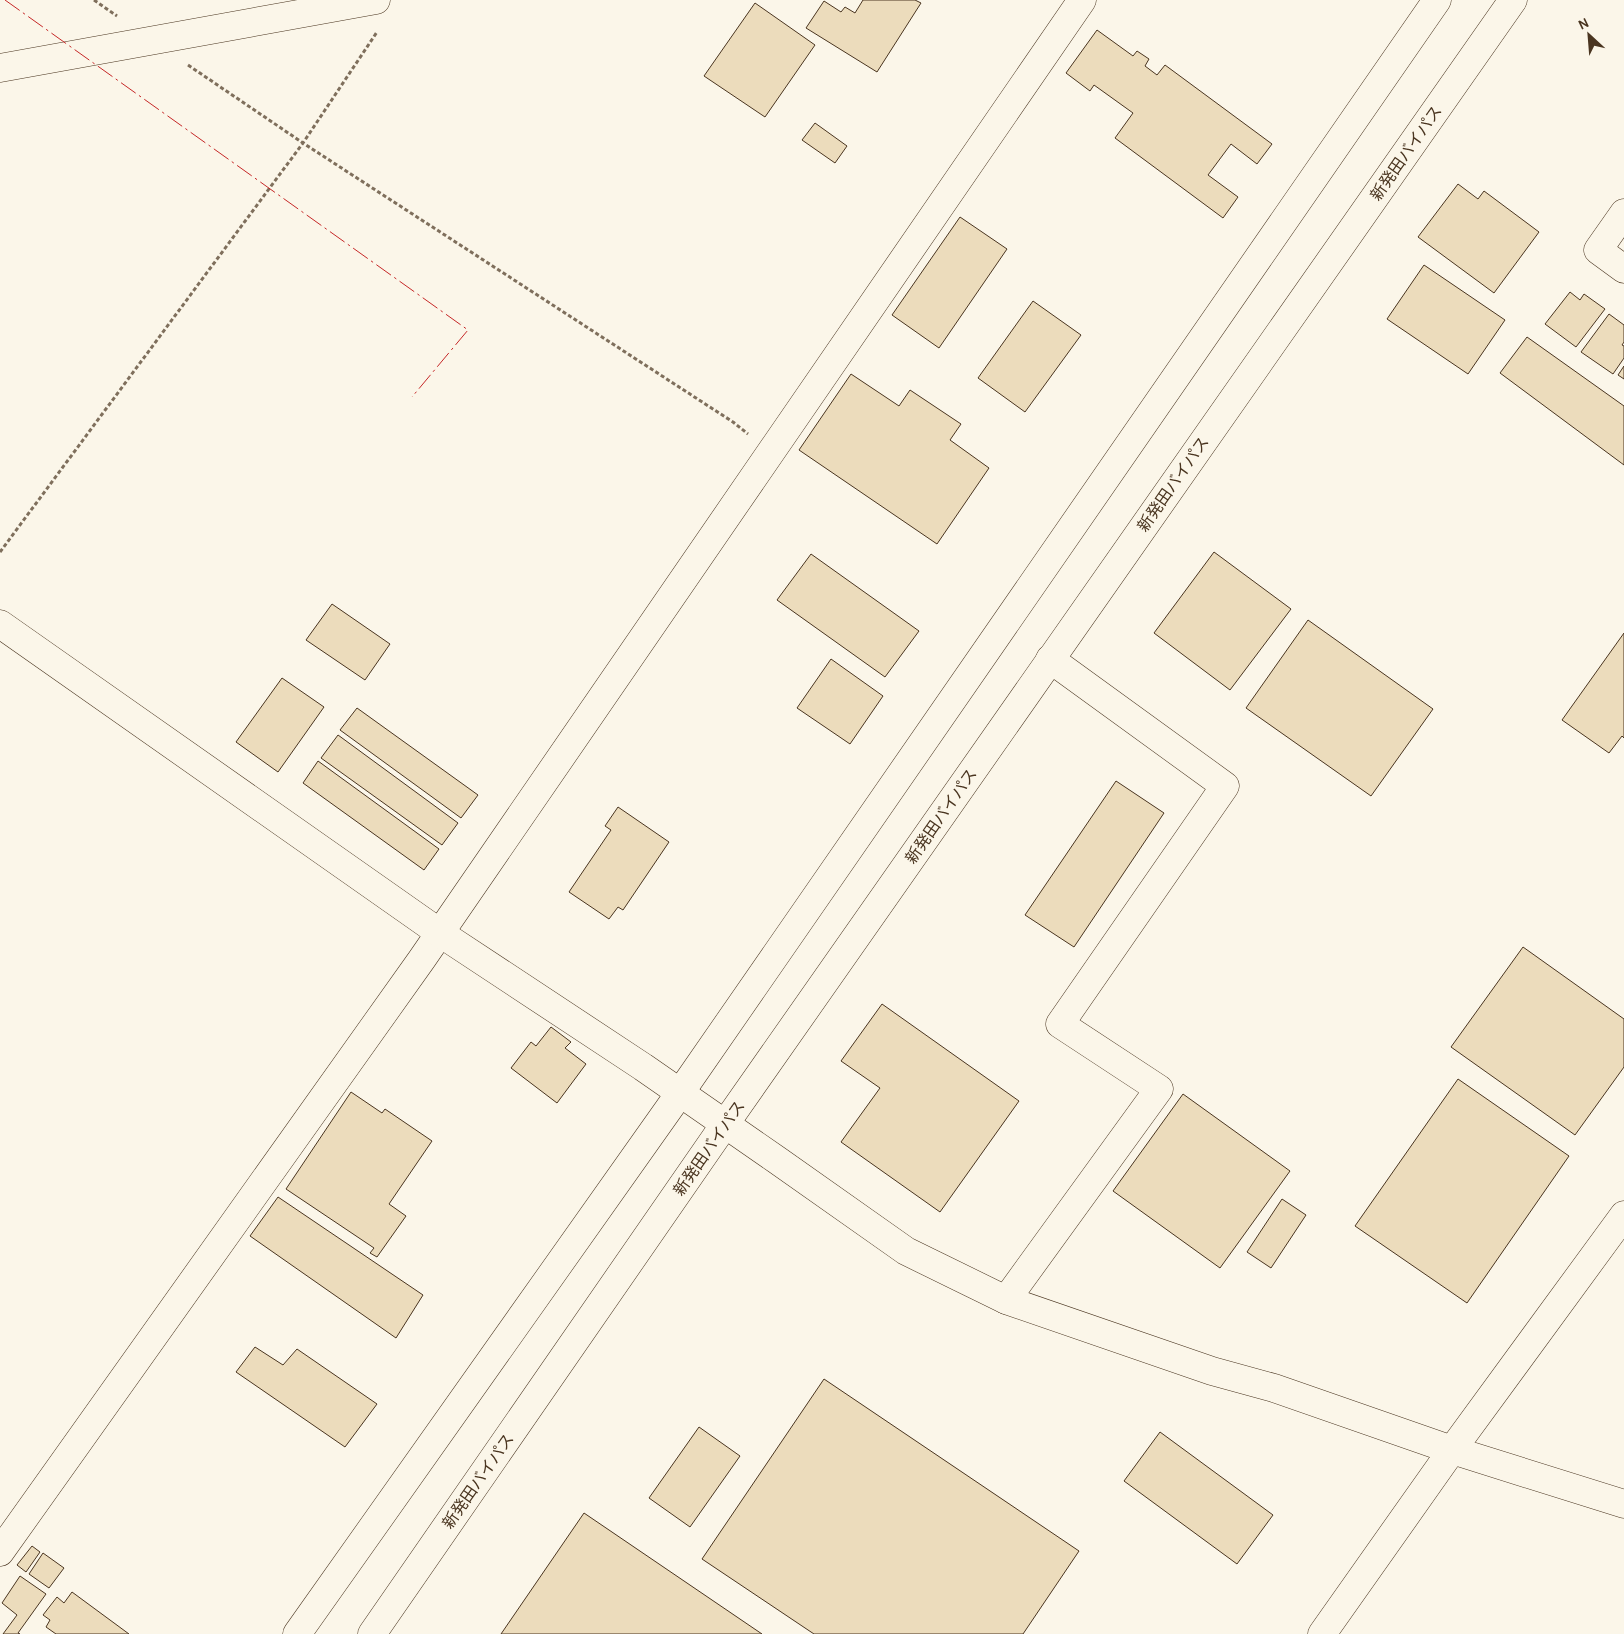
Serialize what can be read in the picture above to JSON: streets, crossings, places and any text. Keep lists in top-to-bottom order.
{
  "streets": {
    "main road": ["新発田バイパス"]
  },
  "north": "top left"
}
